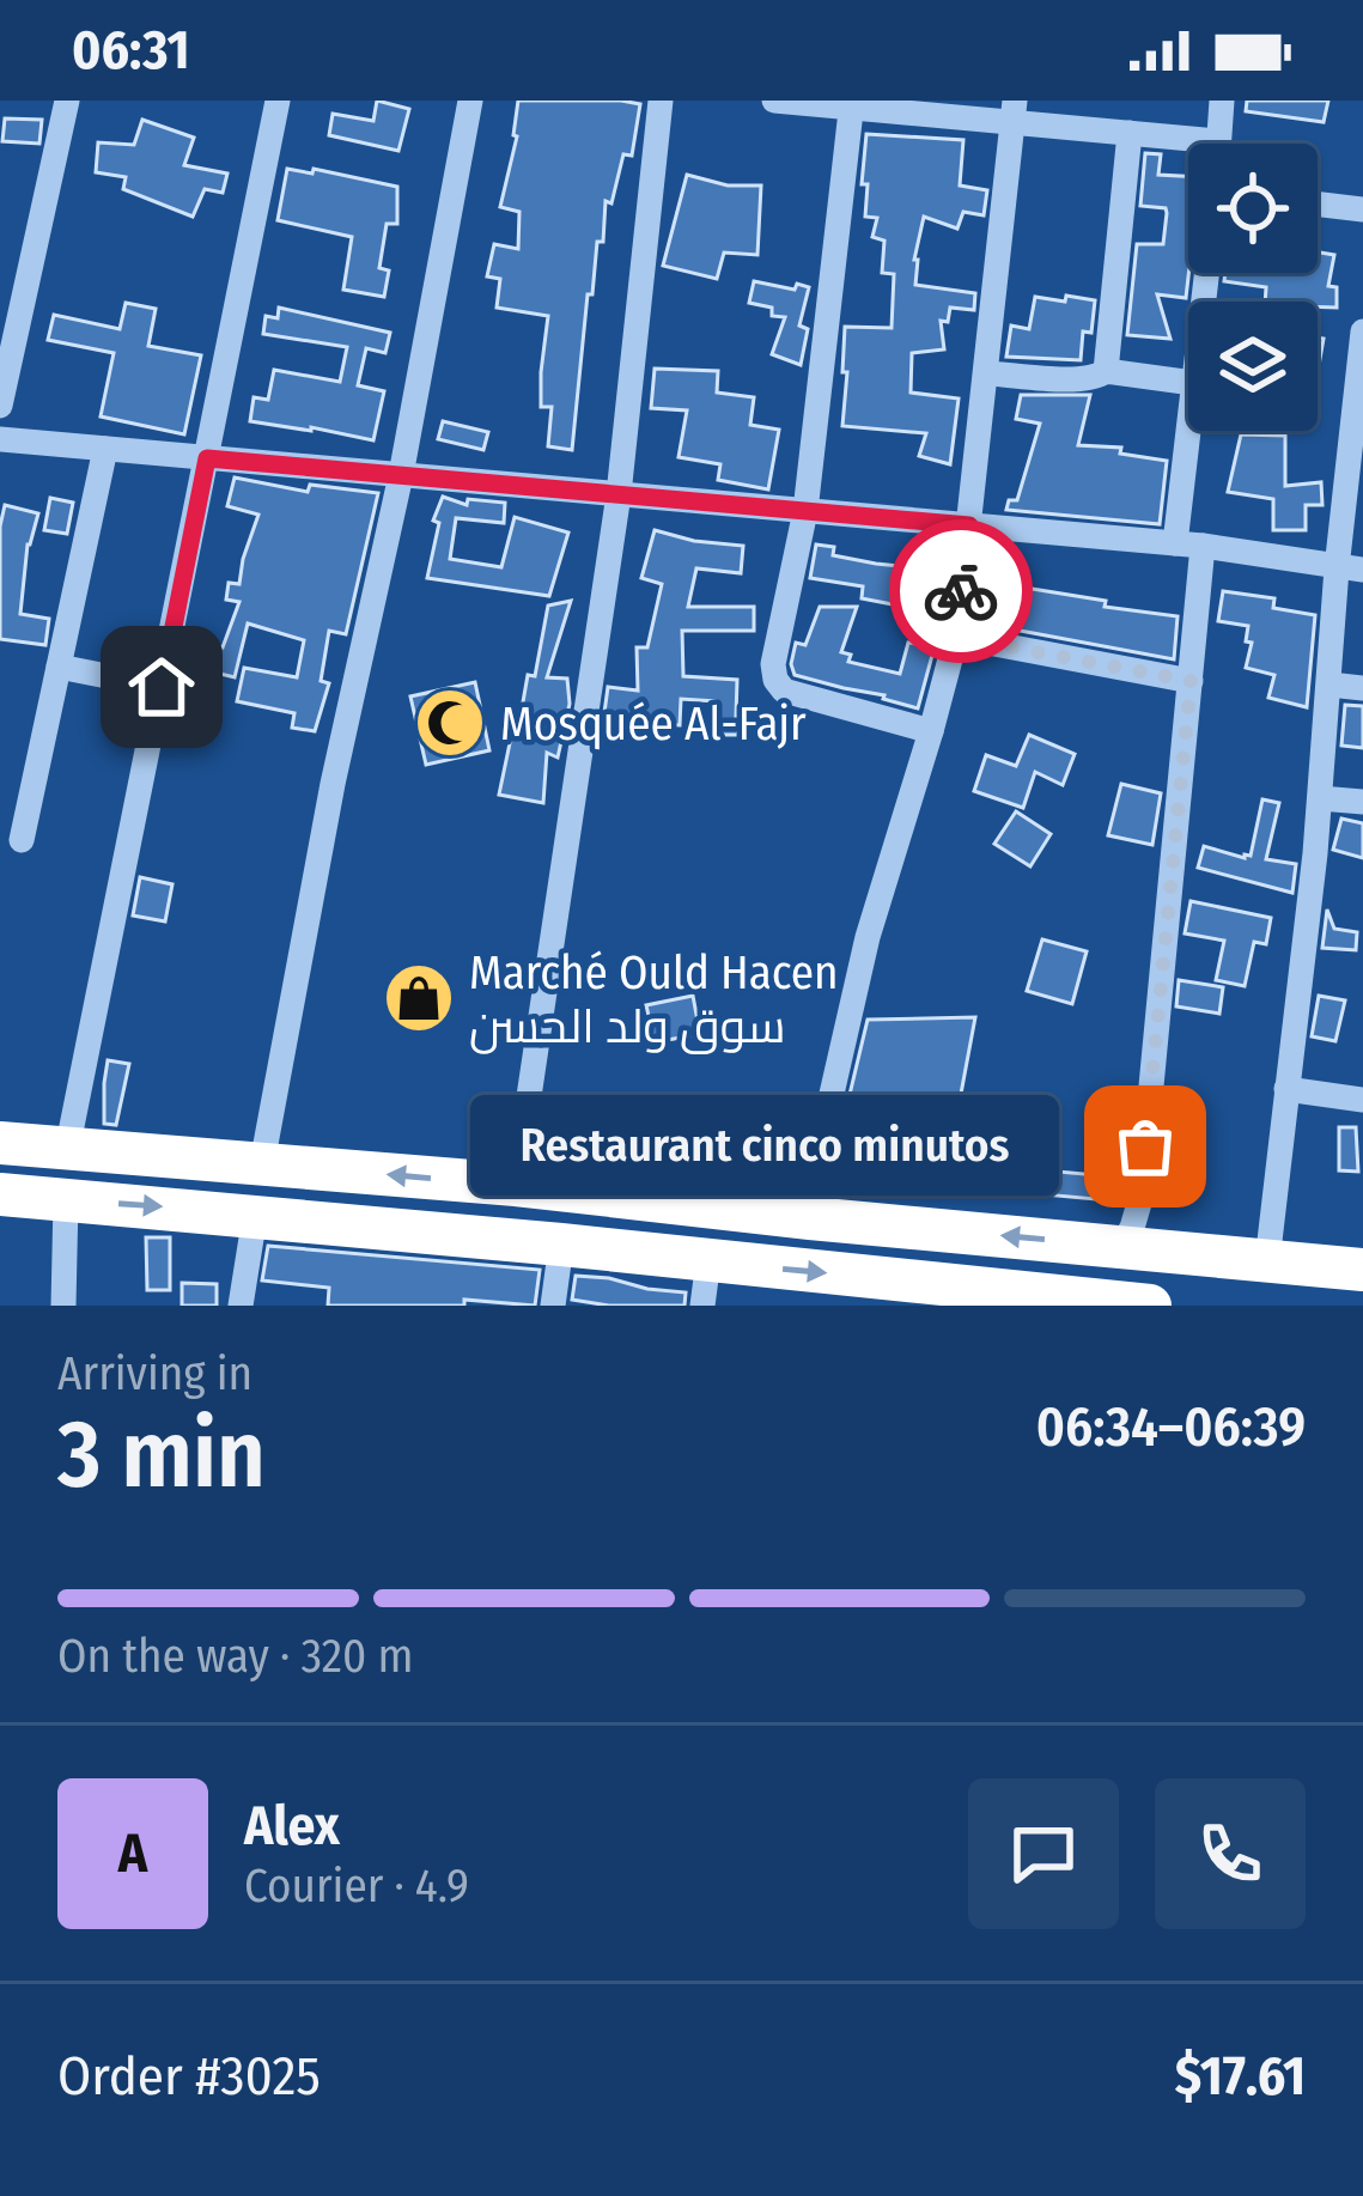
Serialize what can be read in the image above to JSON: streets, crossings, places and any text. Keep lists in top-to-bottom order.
{
  "places": {
    "mosque": ["Mosquée Al-Fajr"],
    "shop": ["Marché Ould Hacen سوق ولد الحسن"],
    "other": ["Restaurant cinco minutos"]
  },
  "page": {
    "status": "06:31",
    "bubble": "Restaurant cinco minutos",
    "heading": ["3 min", "Arriving in", "06:34–06:39"],
    "panel": [
      "Alex",
      "Courier · 4.9",
      "Order #3025",
      "$17.61"
    ],
    "bar": "On the way · 320 m",
    "round": "A"
  }
}
